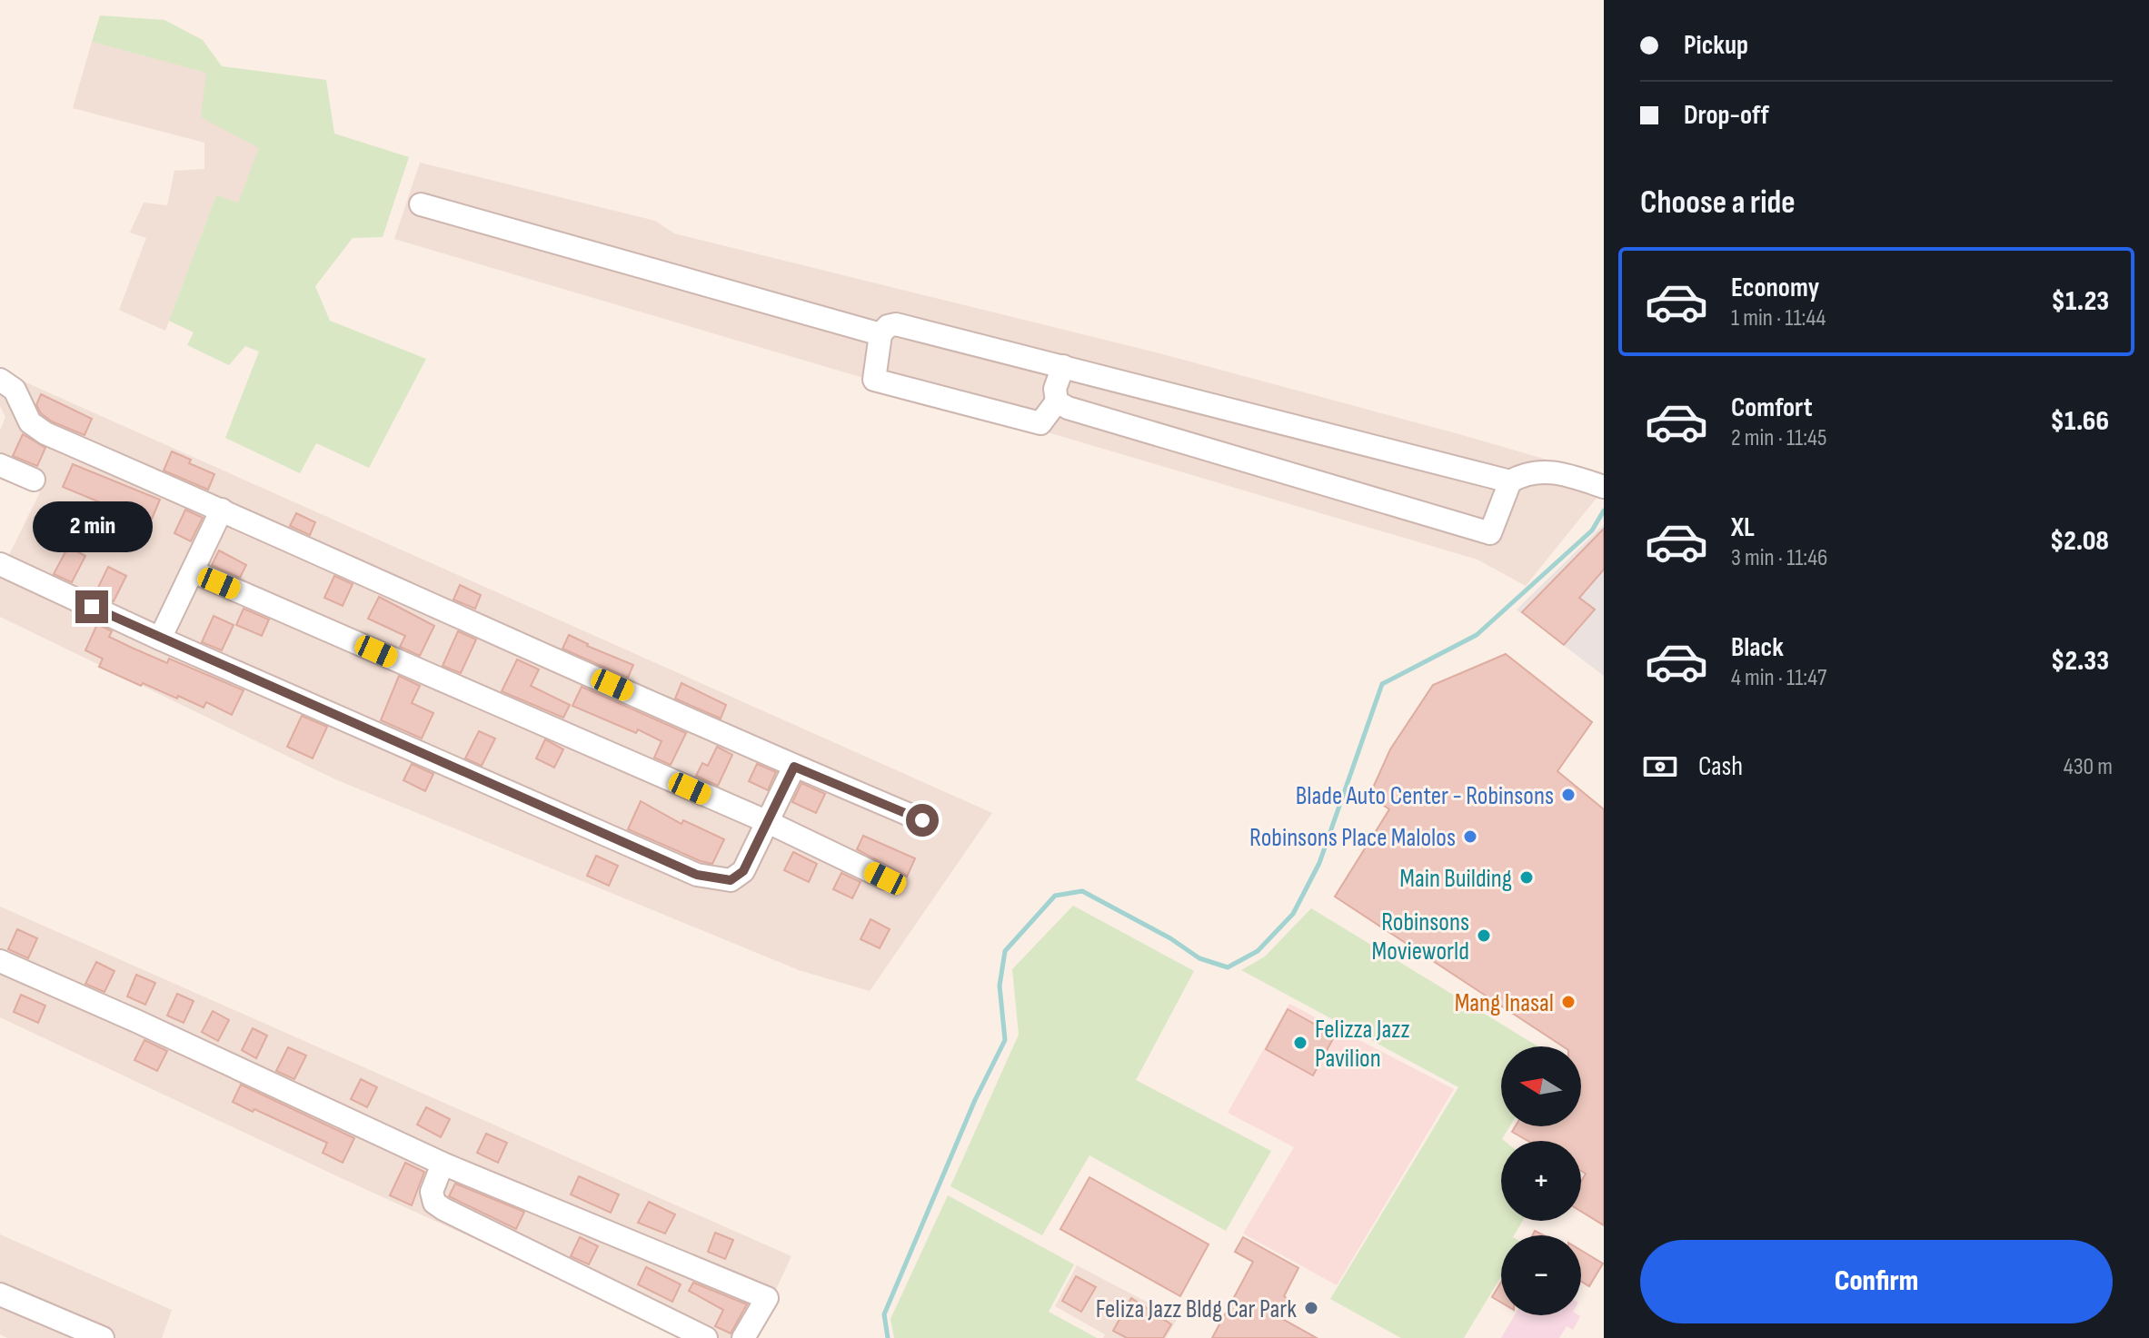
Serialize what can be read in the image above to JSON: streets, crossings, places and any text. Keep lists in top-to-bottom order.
{
  "places": [
    "Blade Auto Center - Robinsons",
    "Robinsons Place Malolos",
    "Main Building",
    "Robinsons Movieworld",
    "Mang Inasal",
    "Felizza Jazz Pavilion",
    "Feliza Jazz Bldg Car Park"
  ],
  "north": "left",
  "page": {
    "banner": ["Pickup", "Drop-off"],
    "heading": "Choose a ride",
    "list": [
      {
        "name": "Economy",
        "note": "1 min · 11:44",
        "value": "$1.23"
      },
      {
        "name": "Comfort",
        "note": "2 min · 11:45",
        "value": "$1.66"
      },
      {
        "name": "XL",
        "note": "3 min · 11:46",
        "value": "$2.08"
      },
      {
        "name": "Black",
        "note": "4 min · 11:47",
        "value": "$2.33"
      }
    ],
    "bubble": "2 min",
    "pay": ["Cash", "430 m"],
    "map_buttons": ["+", "−"],
    "buttons": "Confirm"
  }
}
